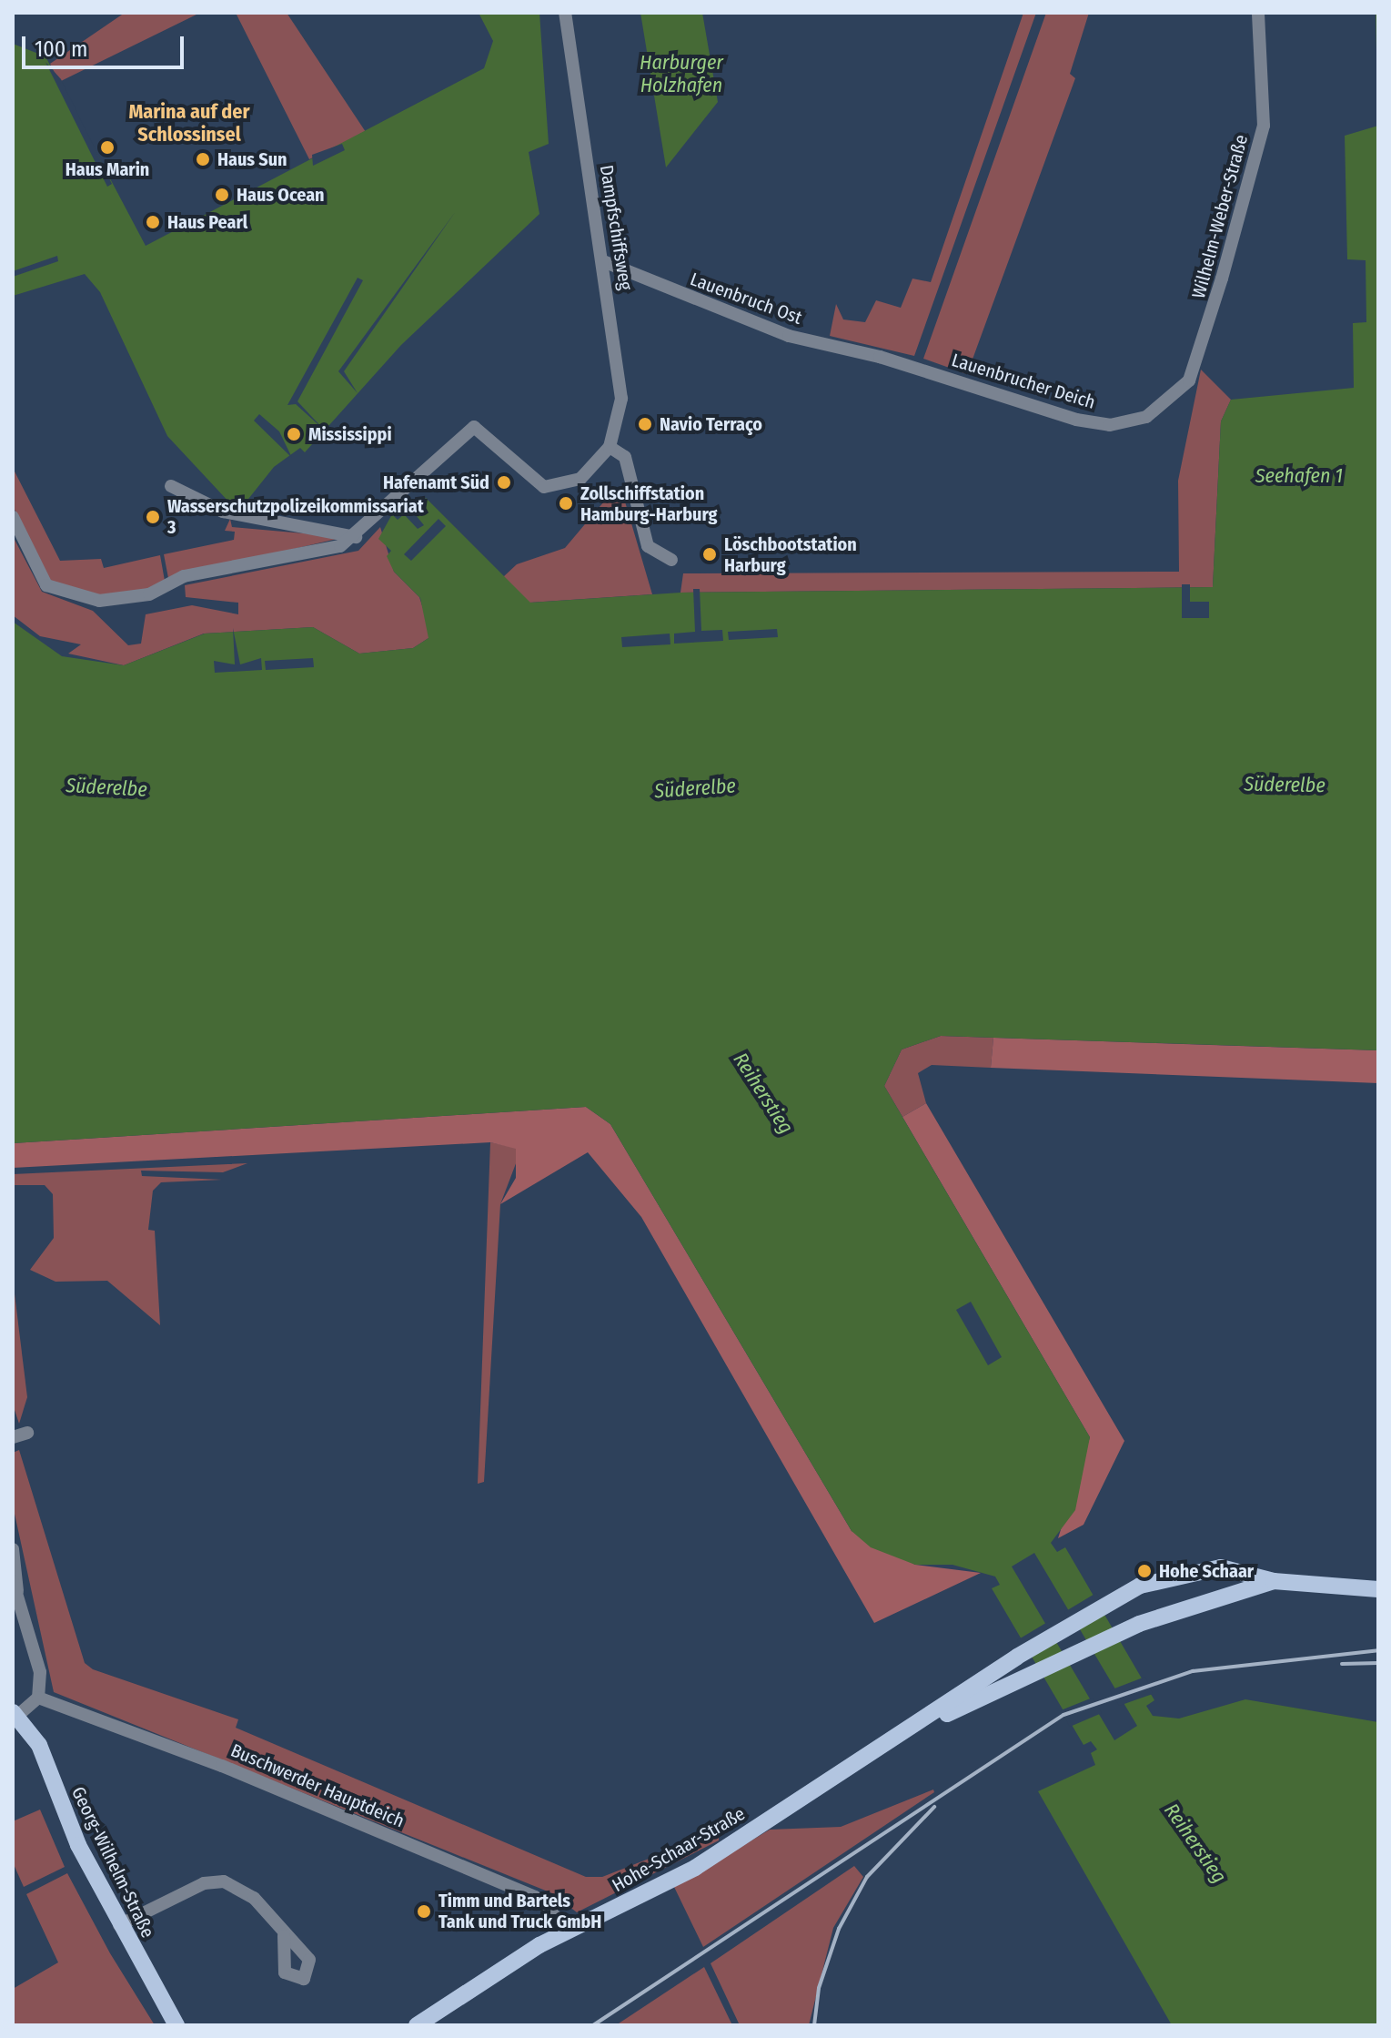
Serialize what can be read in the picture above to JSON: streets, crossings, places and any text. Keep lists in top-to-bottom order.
{
  "streets": {
    "main road": ["Hohe-Schaar-Straße", "Georg-Wilhelm-Straße"],
    "street": [
      "Wilhelm-Weber-Straße",
      "Dampfschiffsweg",
      "Lauenbruch Ost",
      "Lauenbrucher Deich",
      "Buschwerder Hauptdeich"
    ]
  },
  "crossings": [
    ["Wilhelm-Weber-Straße", "Lauenbrucher Deich"],
    ["Dampfschiffsweg", "Lauenbruch Ost"],
    ["Lauenbruch Ost", "Lauenbrucher Deich"],
    ["Buschwerder Hauptdeich", "Hohe-Schaar-Straße"]
  ],
  "districts": ["Marina auf der Schlossinsel"],
  "water": [
    "Harburger Holzhafen",
    "Seehafen 1",
    "Süderelbe",
    "Reiherstieg"
  ],
  "places": [
    "Haus Marin",
    "Haus Sun",
    "Haus Ocean",
    "Haus Pearl",
    "Navio Terraço",
    "Mississippi",
    "Hafenamt Süd",
    "Zollschiffstation Hamburg-Harburg",
    "Wasserschutzpolizeikommissariat 3",
    "Löschbootstation Harburg",
    "Hohe Schaar",
    "Timm und Bartels Tank und Truck GmbH"
  ],
  "scale_bar": "100 m"
}
